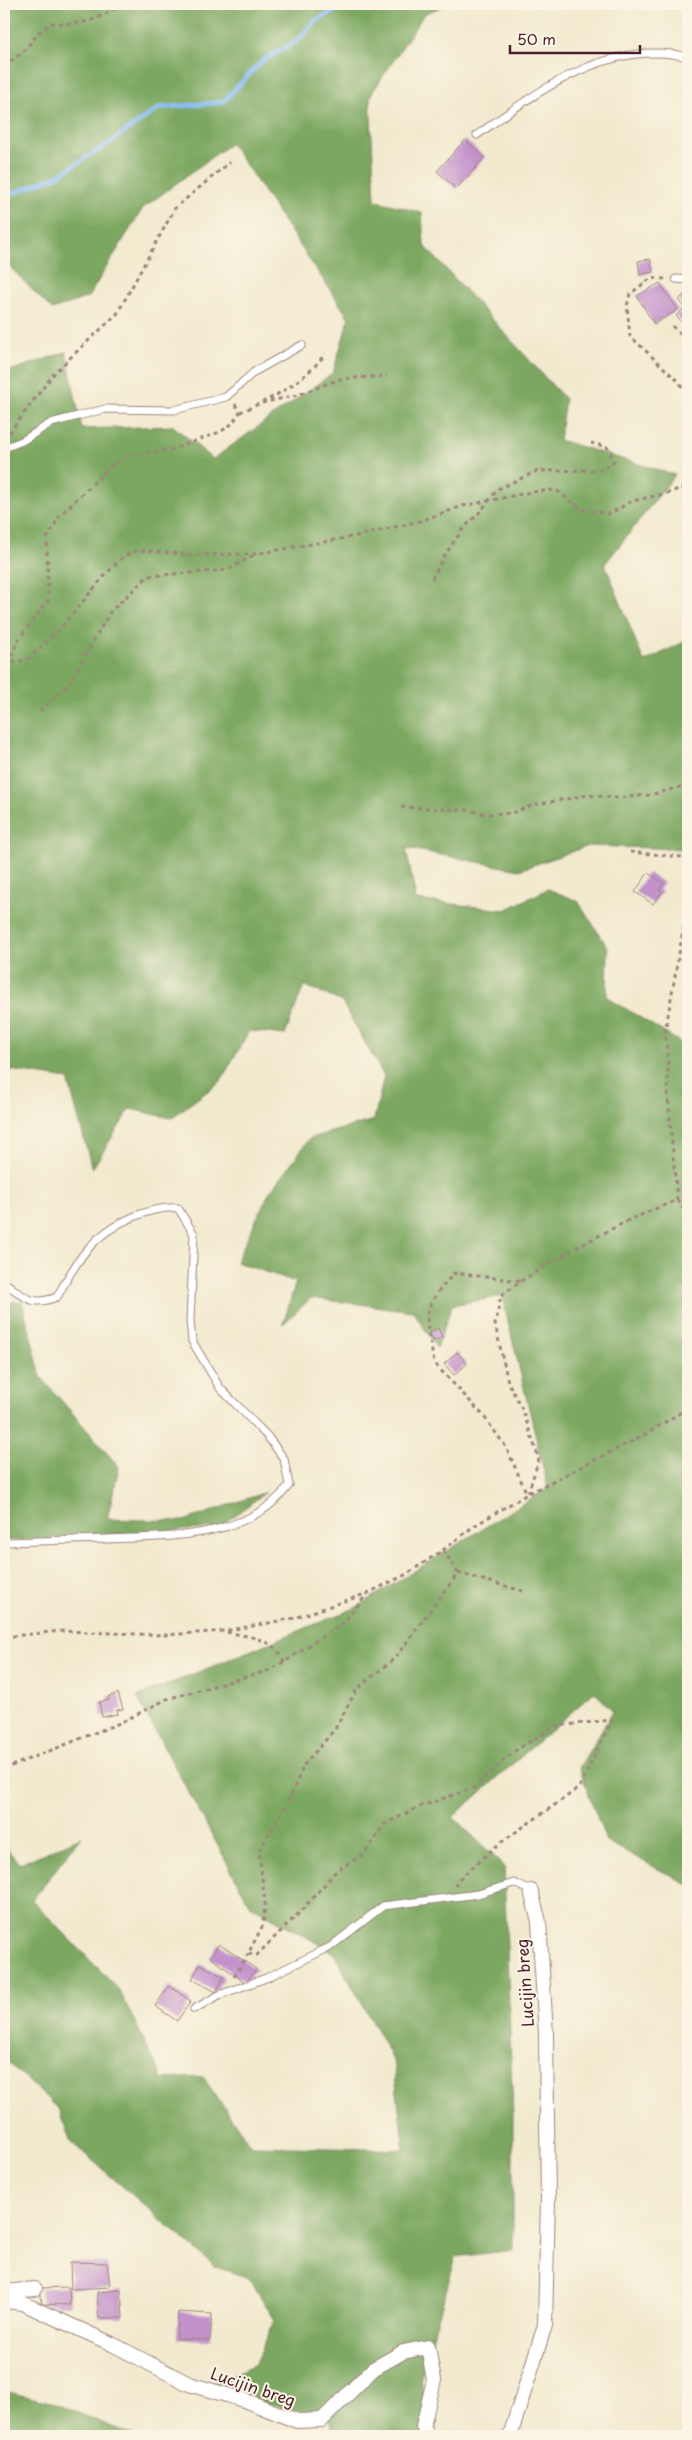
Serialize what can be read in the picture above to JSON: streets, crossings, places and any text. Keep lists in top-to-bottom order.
{
  "streets": {
    "street": ["Lucijin breg"]
  },
  "scale_bar": "50 m"
}
